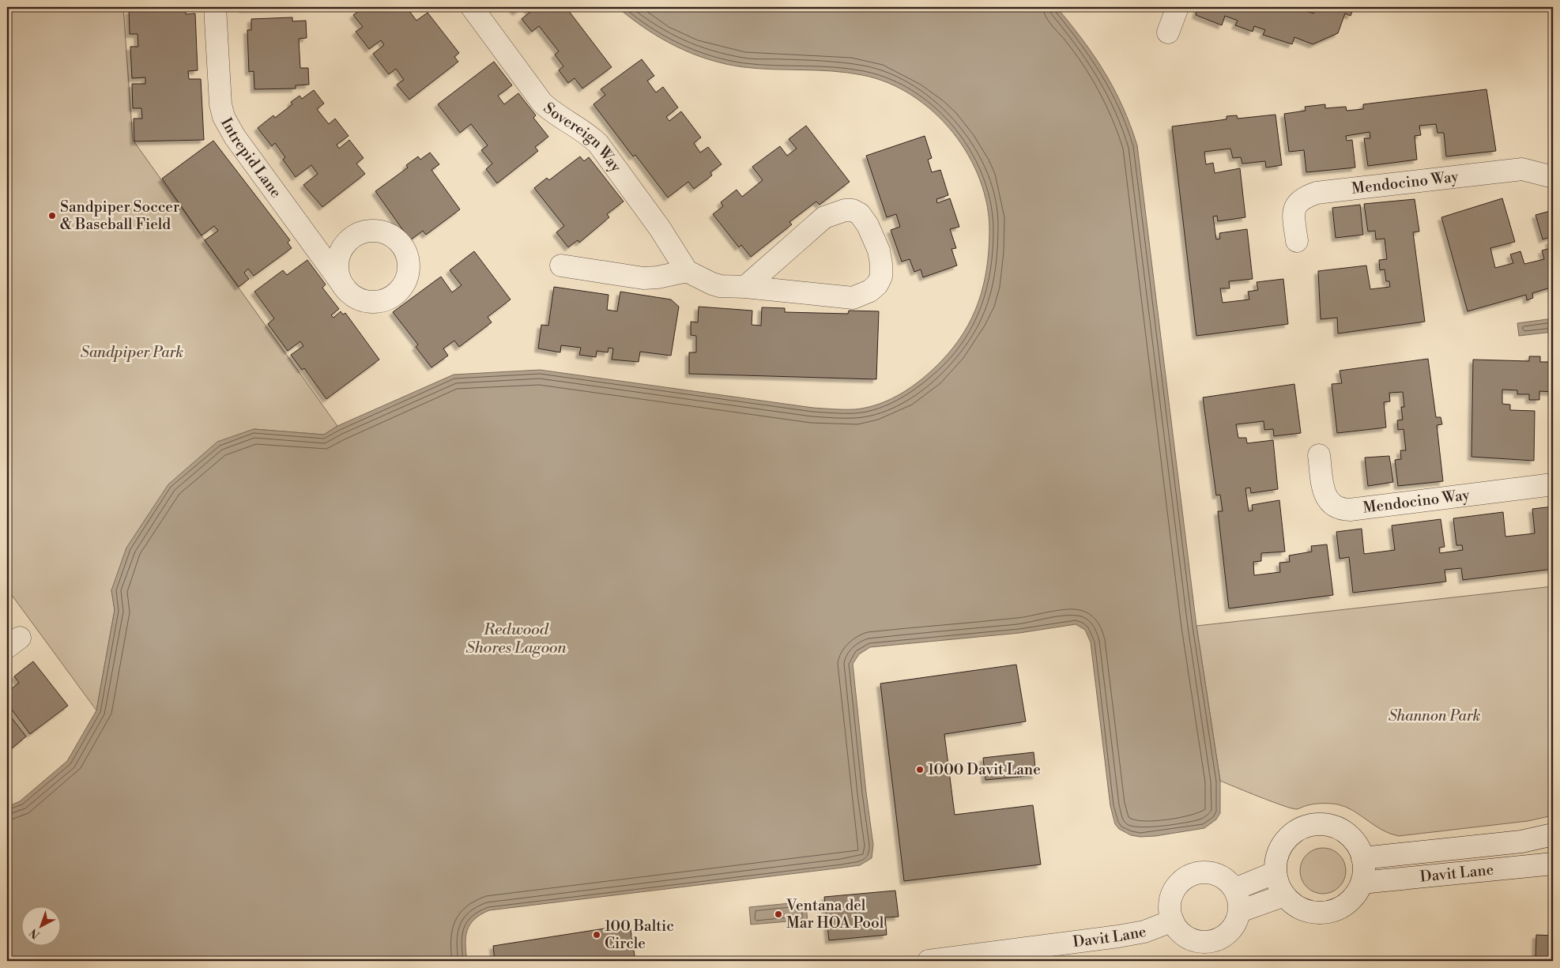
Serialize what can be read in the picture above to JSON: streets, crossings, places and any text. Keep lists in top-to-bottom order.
{
  "streets": {
    "street": [
      "Sovereign Way",
      "Intrepid Lane",
      "Mendocino Way",
      "Davit Lane"
    ]
  },
  "water": ["Redwood Shores Lagoon"],
  "parks": ["Sandpiper Park", "Shannon Park"],
  "places": [
    "Sandpiper Soccer & Baseball Field",
    "1000 Davit Lane",
    "Ventana del Mar HOA Pool",
    "100 Baltic Circle"
  ],
  "north": "bottom left"
}
